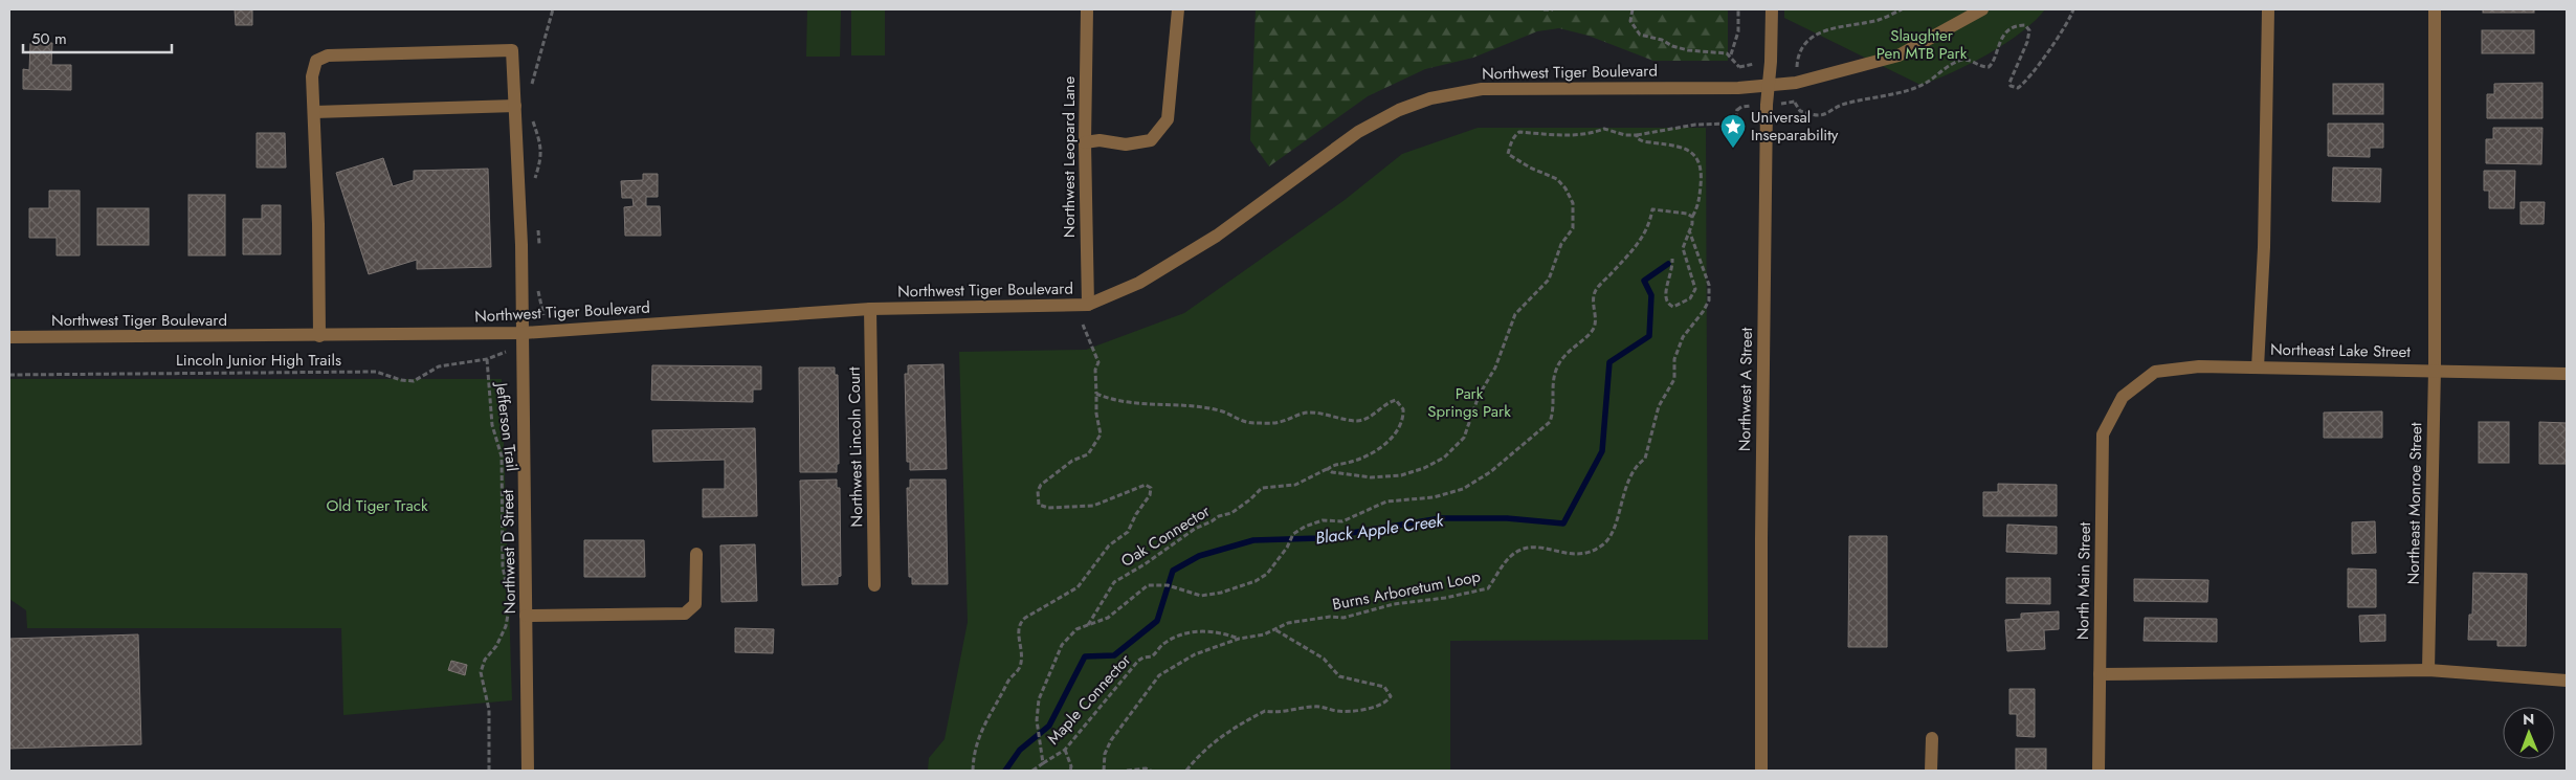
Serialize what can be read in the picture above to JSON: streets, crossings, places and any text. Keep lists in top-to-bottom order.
{
  "streets": {
    "street": [
      "Northwest Tiger Boulevard",
      "Northwest Leopard Lane",
      "Northeast Lake Street",
      "Northwest A Street",
      "Northwest Lincoln Court",
      "Northeast Monroe Street",
      "Northwest D Street",
      "North Main Street"
    ],
    "path": [
      "Lincoln Junior High Trails",
      "Jefferson Trail",
      "Oak Connector",
      "Burns Arboretum Loop",
      "Maple Connector"
    ]
  },
  "crossings": [
    ["Northwest Tiger Boulevard", "Northwest Leopard Lane"],
    ["Northwest Tiger Boulevard", "Northwest A Street"],
    ["Northwest Tiger Boulevard", "Northwest Lincoln Court"],
    ["Northwest Tiger Boulevard", "Northwest D Street"],
    ["Northeast Lake Street", "Northeast Monroe Street"],
    ["Northeast Lake Street", "North Main Street"],
    ["Lincoln Junior High Trails", "Jefferson Trail"],
    ["Burns Arboretum Loop", "Maple Connector"]
  ],
  "water": ["Black Apple Creek"],
  "parks": ["Slaughter Pen MTB Park", "Park Springs Park", "Old Tiger Track"],
  "places": {
    "place": ["Universal Inseparability"]
  },
  "scale_bar": "50 m",
  "north": "top"
}
